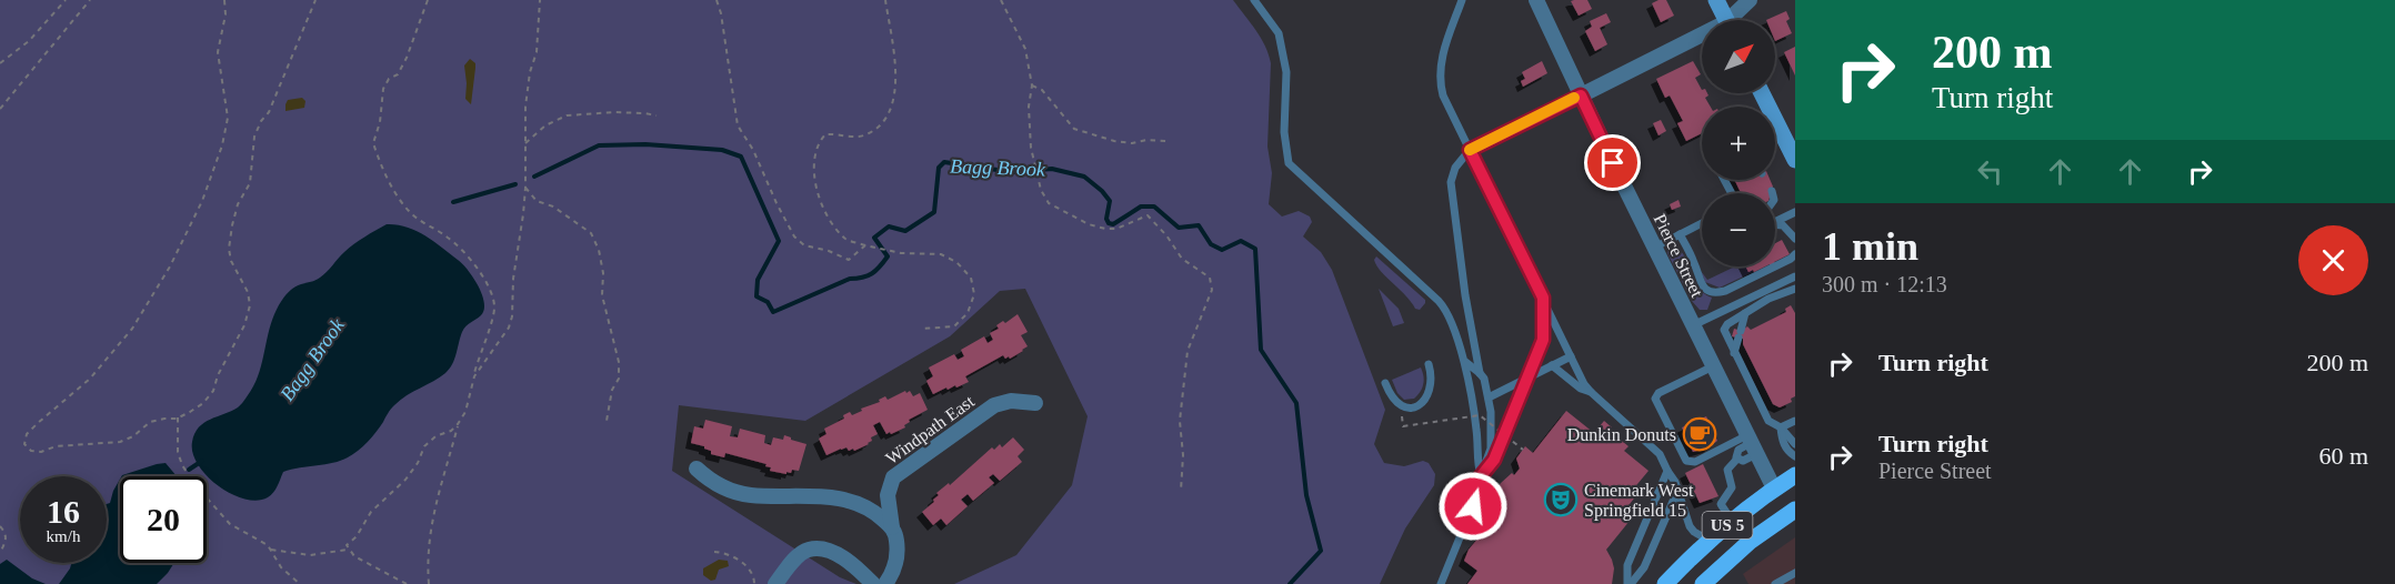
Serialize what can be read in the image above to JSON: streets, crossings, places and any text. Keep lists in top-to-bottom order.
{
  "streets": {
    "main road": ["US 5"],
    "street": ["Pierce Street", "Windpath East"]
  },
  "crossings": [
    ["Pierce Street", "US 5"]
  ],
  "water": ["Bagg Brook"],
  "places": {
    "cafe": ["Dunkin Donuts"],
    "theatre": ["Cinemark West Springfield 15"]
  },
  "north": "top right",
  "page": {
    "turn": ["200 m", "Turn right"],
    "map_buttons": ["+", "−"],
    "heading": ["1 min", "300 m · 12:13"],
    "list": [
      {
        "name": "Turn right",
        "value": "200 m"
      },
      {
        "name": "Turn right",
        "note": "Pierce Street",
        "value": "60 m"
      }
    ],
    "speed": "16 km/h",
    "limit": "20"
  }
}
